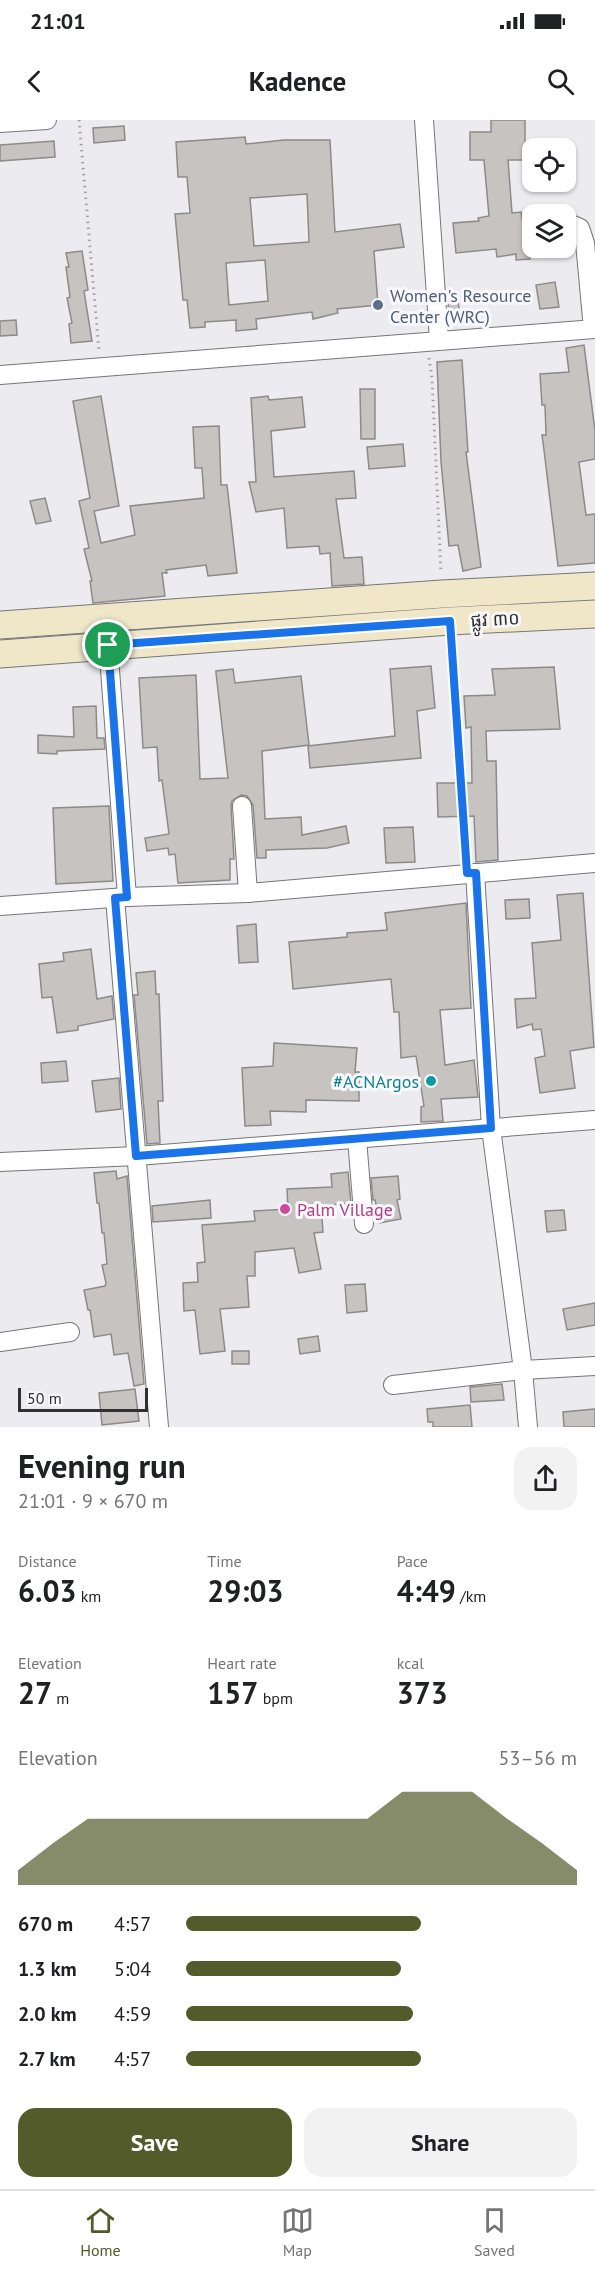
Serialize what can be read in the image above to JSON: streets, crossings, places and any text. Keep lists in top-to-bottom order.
{
  "streets": {
    "street": ["ផ្លូវ ៣០"]
  },
  "places": ["Women's Resource Center (WRC)", "#ACNArgos", "Palm Village"],
  "scale_bar": "50 m",
  "page": {
    "status": "21:01",
    "header": "Kadence",
    "scale": "50 m",
    "heading": ["Evening run", "21:01 · 9 × 670 m"],
    "stats": [
      ["Distance", "6.03 km"],
      ["Time", "29:03"],
      ["Pace", "4:49 /km"],
      ["Elevation", "27 m"],
      ["Heart rate", "157 bpm"],
      ["kcal", "373"]
    ],
    "chart": ["Elevation", "53–56 m"],
    "list": [
      {
        "name": "670 m",
        "note": "4:57"
      },
      {
        "name": "1.3 km",
        "note": "5:04"
      },
      {
        "name": "2.0 km",
        "note": "4:59"
      },
      {
        "name": "2.7 km",
        "note": "4:57"
      }
    ],
    "buttons": ["Save", "Share"],
    "tabs": ["Home", "Map", "Saved"]
  }
}
